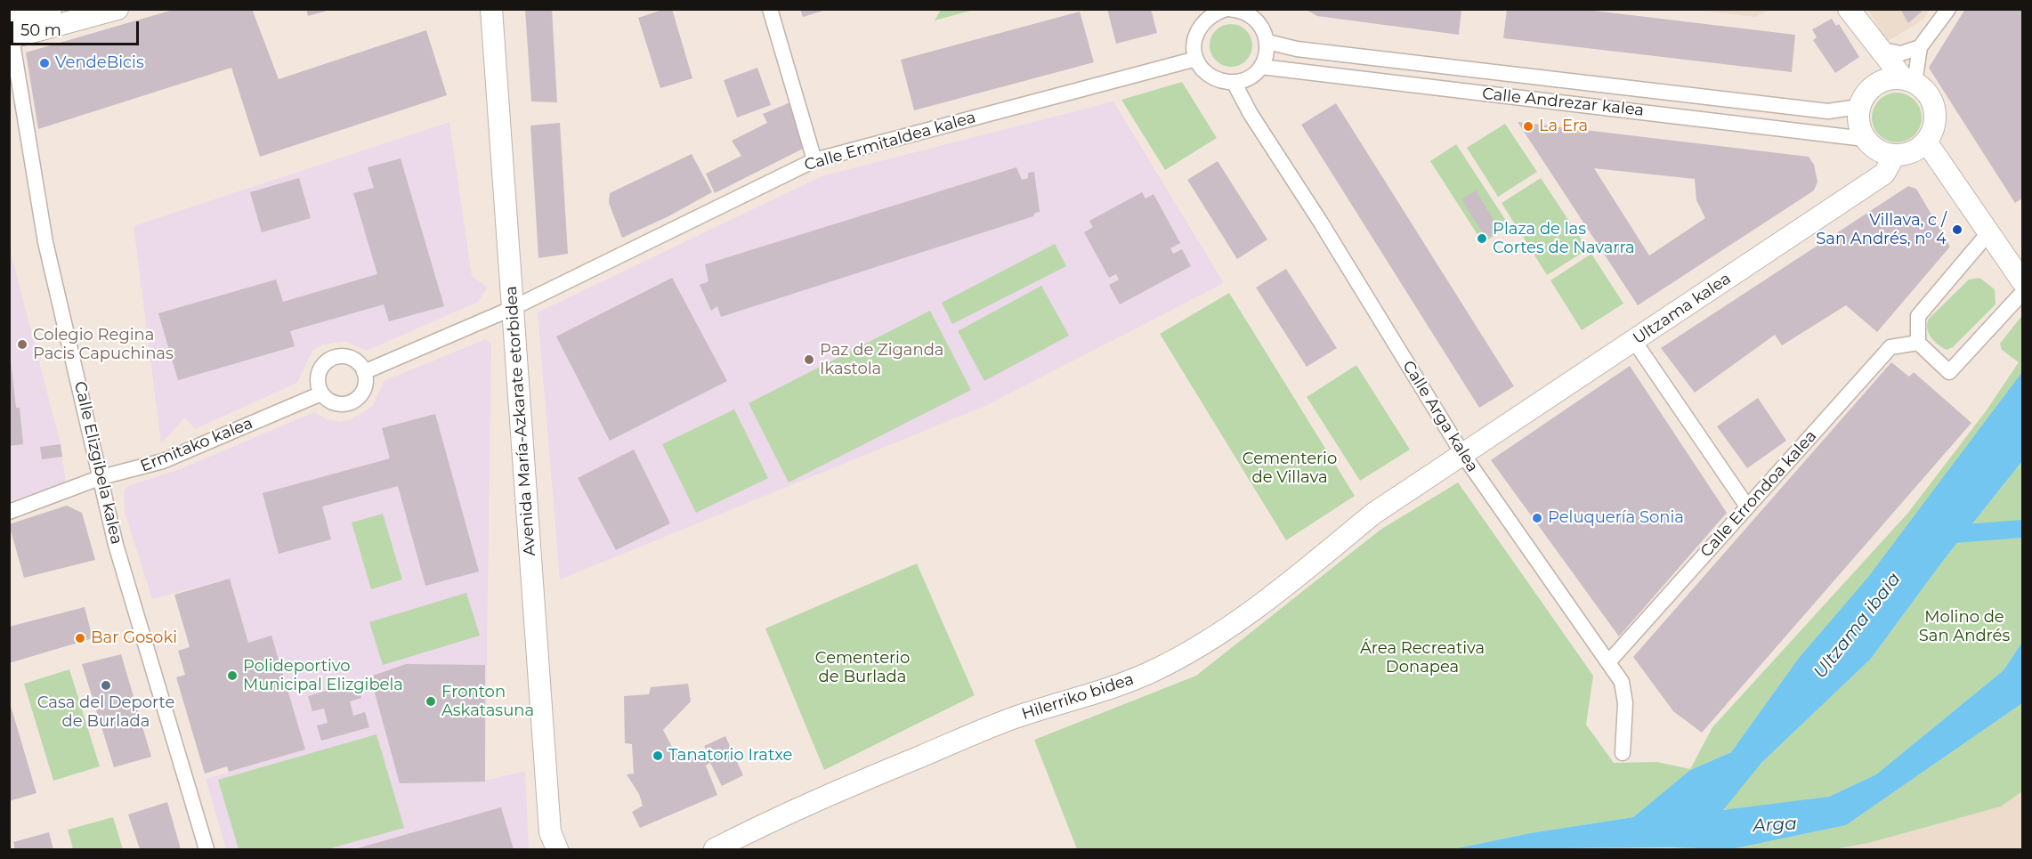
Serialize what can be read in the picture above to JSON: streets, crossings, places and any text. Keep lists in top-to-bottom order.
{
  "streets": {
    "main road": ["Ultzama kalea", "Avenida María-Azkarate etorbidea", "Hilerriko bidea"],
    "street": [
      "Calle Andrezar kalea",
      "Calle Ermitaldea kalea",
      "Calle Arga kalea",
      "Ermitako kalea",
      "Calle Elizgibela kalea",
      "Calle Errondoa kalea"
    ]
  },
  "crossings": [
    ["Calle Andrezar kalea", "Calle Ermitaldea kalea"],
    ["Calle Andrezar kalea", "Ultzama kalea"],
    ["Calle Andrezar kalea", "Calle Arga kalea"],
    ["Calle Ermitaldea kalea", "Calle Arga kalea"],
    ["Calle Ermitaldea kalea", "Avenida María-Azkarate etorbidea"],
    ["Ultzama kalea", "Calle Arga kalea"],
    ["Ultzama kalea", "Hilerriko bidea"],
    ["Calle Arga kalea", "Calle Errondoa kalea"],
    ["Calle Arga kalea", "Hilerriko bidea"],
    ["Ermitako kalea", "Calle Elizgibela kalea"]
  ],
  "water": ["Ultzama ibaia", "Arga"],
  "parks": [
    "Cementerio de Villava",
    "Molino de San Andrés",
    "Área Recreativa Donapea",
    "Cementerio de Burlada"
  ],
  "places": [
    "VendeBicis",
    "La Era",
    "Villava, c / San Andrés, nº 4",
    "Plaza de las Cortes de Navarra",
    "Colegio Regina Pacis Capuchinas",
    "Paz de Ziganda Ikastola",
    "Peluquería Sonia",
    "Bar Gosoki",
    "Polideportivo Municipal Elizgibela",
    "Casa del Deporte de Burlada",
    "Fronton Askatasuna",
    "Tanatorio Iratxe"
  ],
  "scale_bar": "50 m"
}
